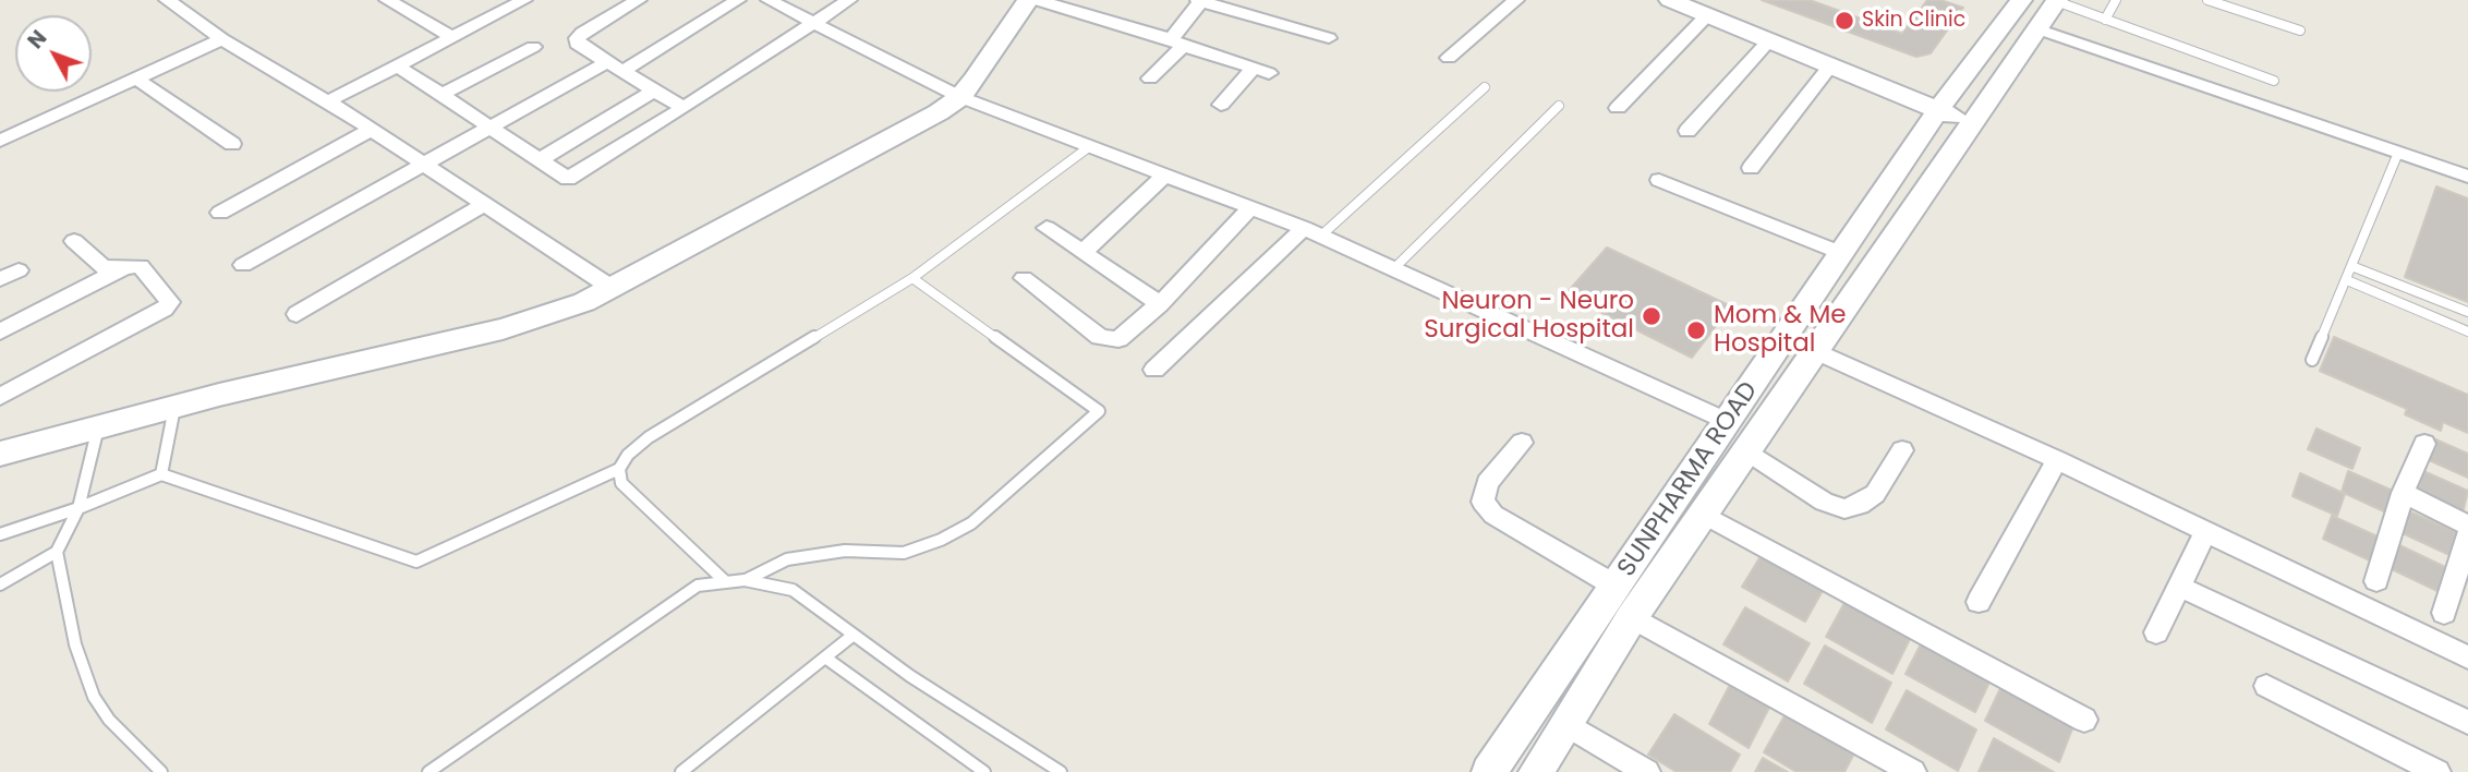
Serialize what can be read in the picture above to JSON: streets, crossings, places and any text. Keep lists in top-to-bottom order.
{
  "streets": {
    "street": ["SUNPHARMA ROAD"]
  },
  "places": ["Skin Clinic", "Neuron - Neuro Surgical Hospital", "Mom & Me Hospital"],
  "north": "top left"
}
